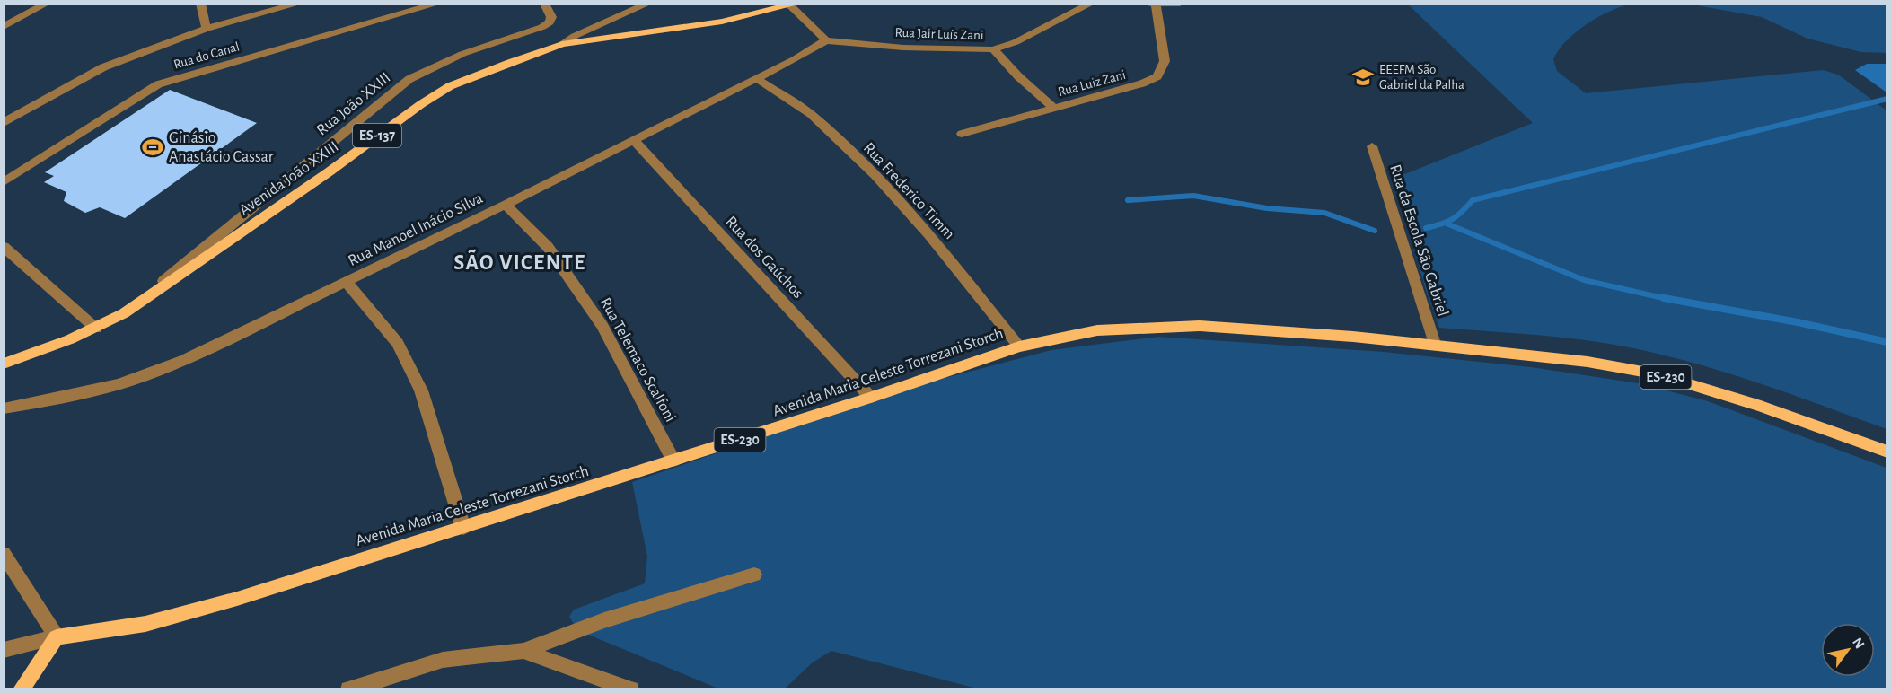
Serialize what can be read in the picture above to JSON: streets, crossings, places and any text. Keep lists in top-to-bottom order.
{
  "streets": {
    "main road": [
      "ES-137",
      "Avenida João XXIII",
      "Avenida Maria Celeste Torrezani Storch",
      "ES-230"
    ],
    "street": [
      "Rua Jair Luís Zani",
      "Rua do Canal",
      "Rua Luiz Zani",
      "Rua João XXIII",
      "Rua Frederico Timm",
      "Rua Manoel Inácio Silva",
      "Rua da Escola São Gabriel",
      "Rua dos Gaúchos",
      "Rua Telemaco Scalfoni"
    ]
  },
  "crossings": [
    ["Rua Jair Luís Zani", "Rua Manoel Inácio Silva"],
    ["Rua João XXIII", "Avenida João XXIII"],
    ["Rua Frederico Timm", "Rua Manoel Inácio Silva"],
    ["Rua Frederico Timm", "Avenida Maria Celeste Torrezani Storch"],
    ["Rua Manoel Inácio Silva", "Rua dos Gaúchos"],
    ["Rua Manoel Inácio Silva", "Rua Telemaco Scalfoni"],
    ["Rua da Escola São Gabriel", "Avenida Maria Celeste Torrezani Storch"],
    ["Rua da Escola São Gabriel", "ES-230"],
    ["Rua dos Gaúchos", "Avenida Maria Celeste Torrezani Storch"],
    ["Rua Telemaco Scalfoni", "Avenida Maria Celeste Torrezani Storch"],
    ["Avenida Maria Celeste Torrezani Storch", "ES-230"]
  ],
  "districts": ["SÃO VICENTE"],
  "places": {
    "school or university": ["EEEFM São Gabriel da Palha"],
    "sports": ["Ginásio Anastácio Cassar"]
  },
  "north": "top right"
}
